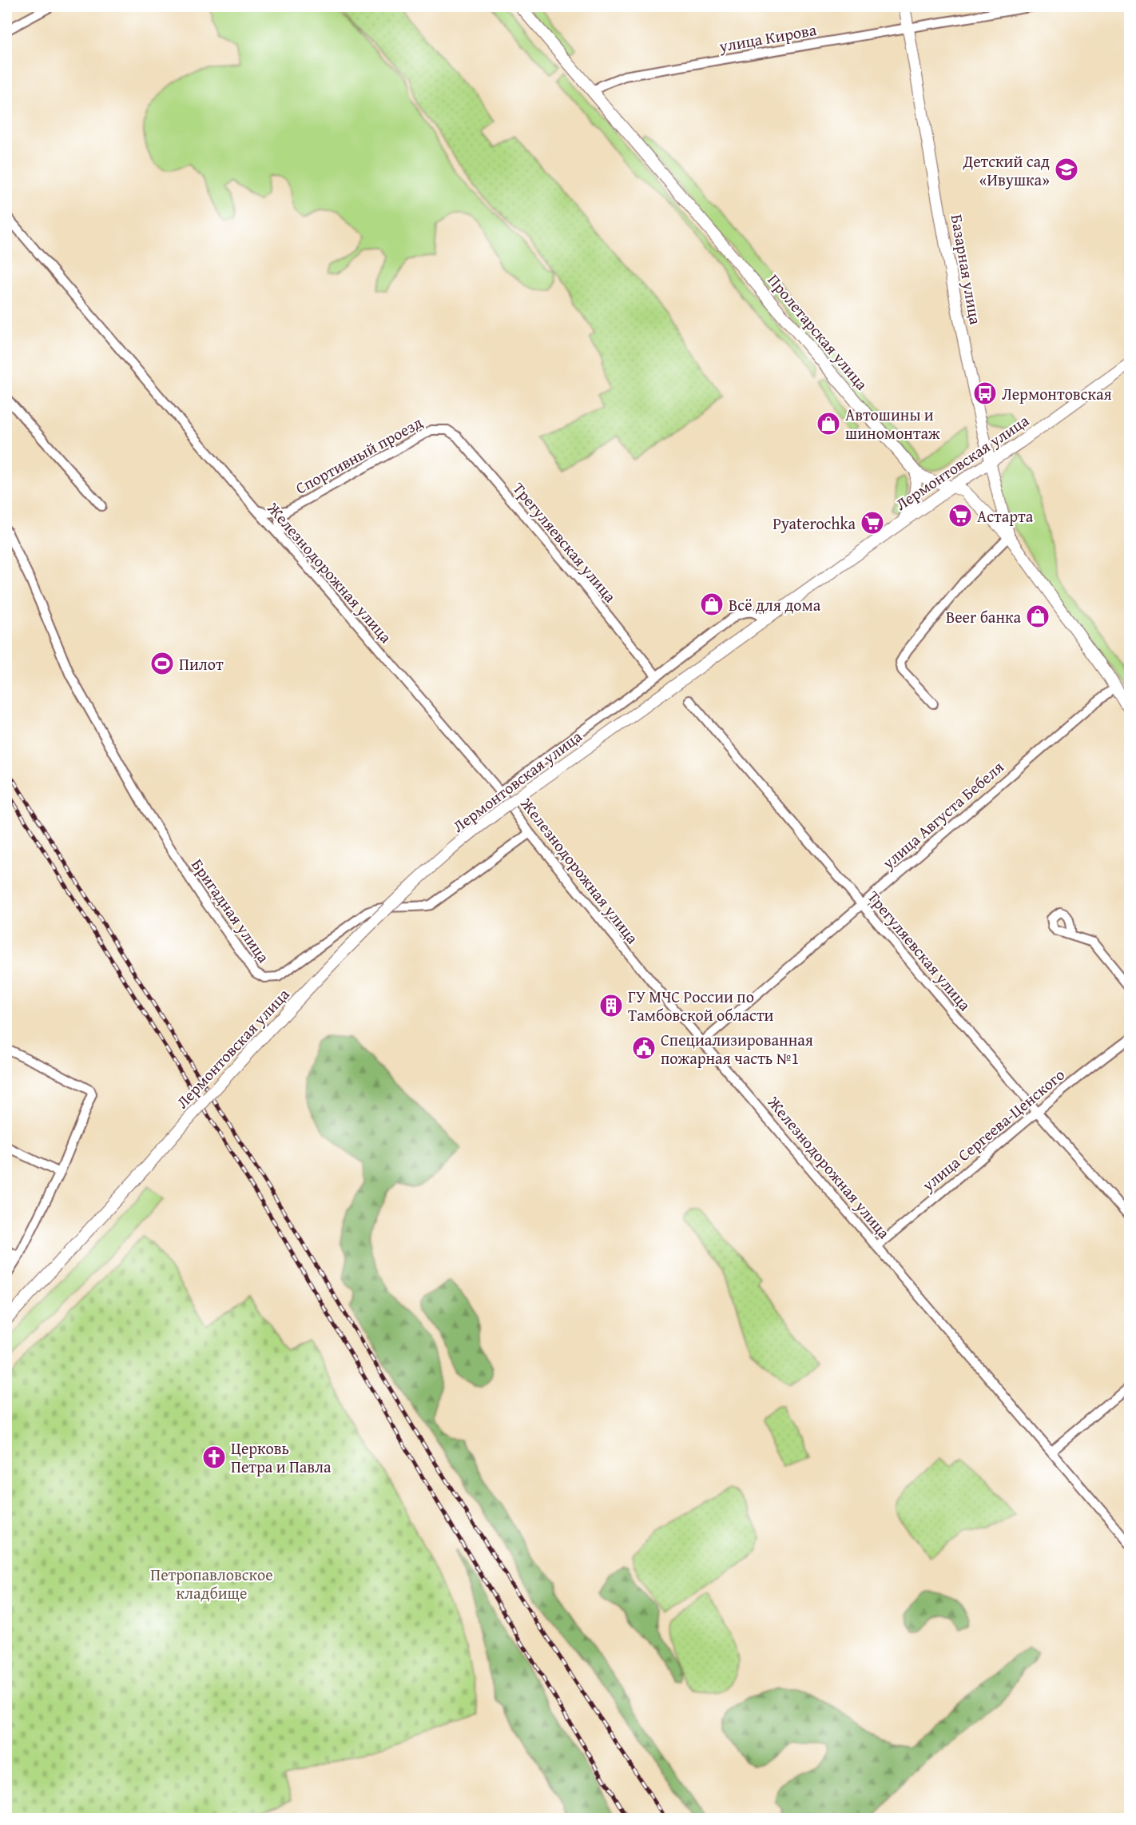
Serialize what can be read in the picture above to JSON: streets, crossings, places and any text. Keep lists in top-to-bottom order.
{
  "streets": {
    "main road": ["Базарная улица", "Пролетарская улица", "Лермонтовская улица"],
    "street": [
      "улица Кирова",
      "Спортивный проезд",
      "Трегуляевская улица",
      "Железнодорожная улица",
      "улица Августа Бебеля",
      "Бригадная улица",
      "улица Сергеева-Ценского"
    ]
  },
  "crossings": [
    ["улица Кирова", "Базарная улица"],
    ["улица Кирова", "Пролетарская улица"],
    ["Базарная улица", "Пролетарская улица"],
    ["Базарная улица", "Лермонтовская улица"],
    ["Пролетарская улица", "Лермонтовская улица"],
    ["Пролетарская улица", "улица Августа Бебеля"],
    ["Спортивный проезд", "Трегуляевская улица"],
    ["Спортивный проезд", "Железнодорожная улица"],
    ["Трегуляевская улица", "улица Августа Бебеля"],
    ["Трегуляевская улица", "улица Сергеева-Ценского"],
    ["Железнодорожная улица", "улица Августа Бебеля"],
    ["Железнодорожная улица", "Бригадная улица"],
    ["Железнодорожная улица", "улица Сергеева-Ценского"]
  ],
  "parks": ["Петропавловское кладбище"],
  "places": {
    "school or university": ["Детский сад «Ивушка»"],
    "bus stop": ["Лермонтовская"],
    "shop": ["Автошины и шиномонтаж", "Всё для дома", "Beer банка"],
    "supermarket": ["Астарта", "Pyaterochka"],
    "sports": ["Пилот"],
    "building": ["ГУ МЧС России по Тамбовской области"],
    "public building": ["Специализированная пожарная часть №1"],
    "church": ["Церковь Петра и Павла"]
  }
}
